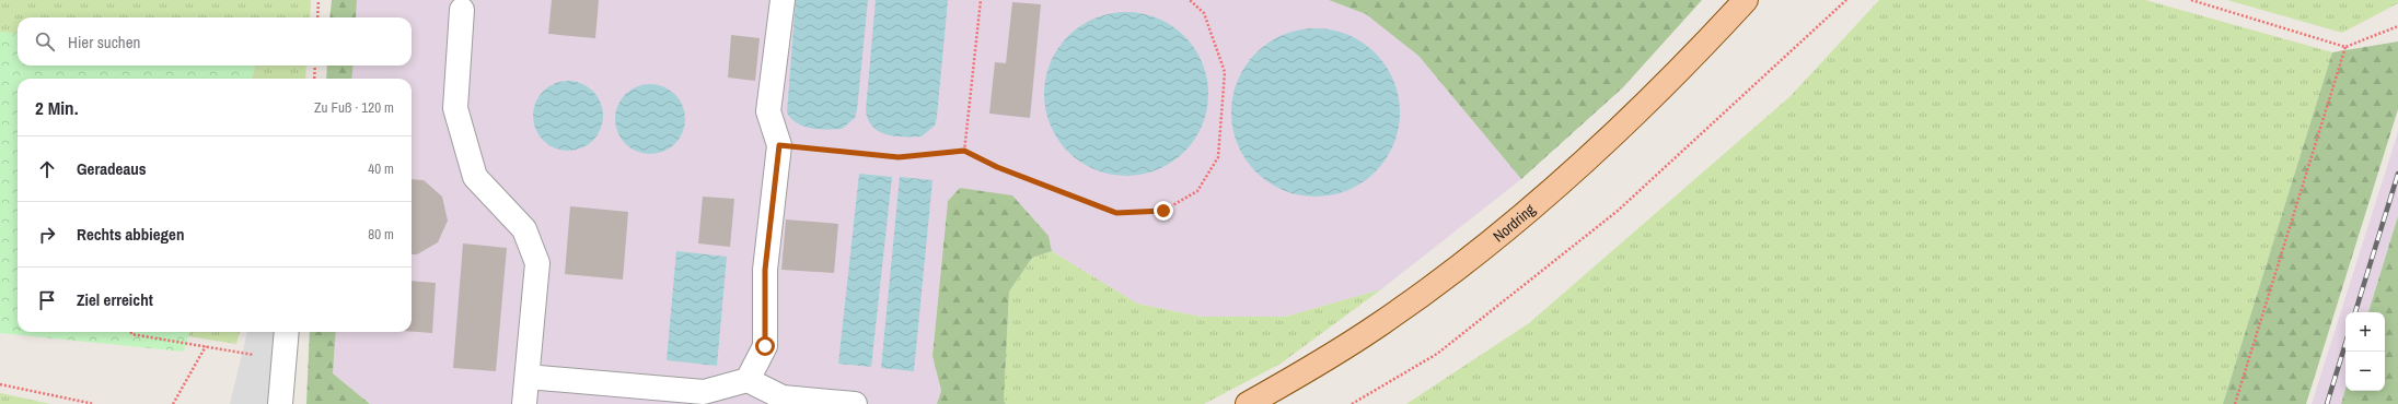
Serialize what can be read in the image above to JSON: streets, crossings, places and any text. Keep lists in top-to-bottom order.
{
  "streets": {
    "main road": ["Nordring"]
  },
  "page": {
    "search": "Hier suchen",
    "heading": ["2 Min.", "Zu Fuß · 120 m"],
    "list": [
      ["Geradeaus", "40 m"],
      ["Rechts abbiegen", "80 m"],
      "Ziel erreicht"
    ],
    "map_buttons": ["+", "−"]
  }
}
